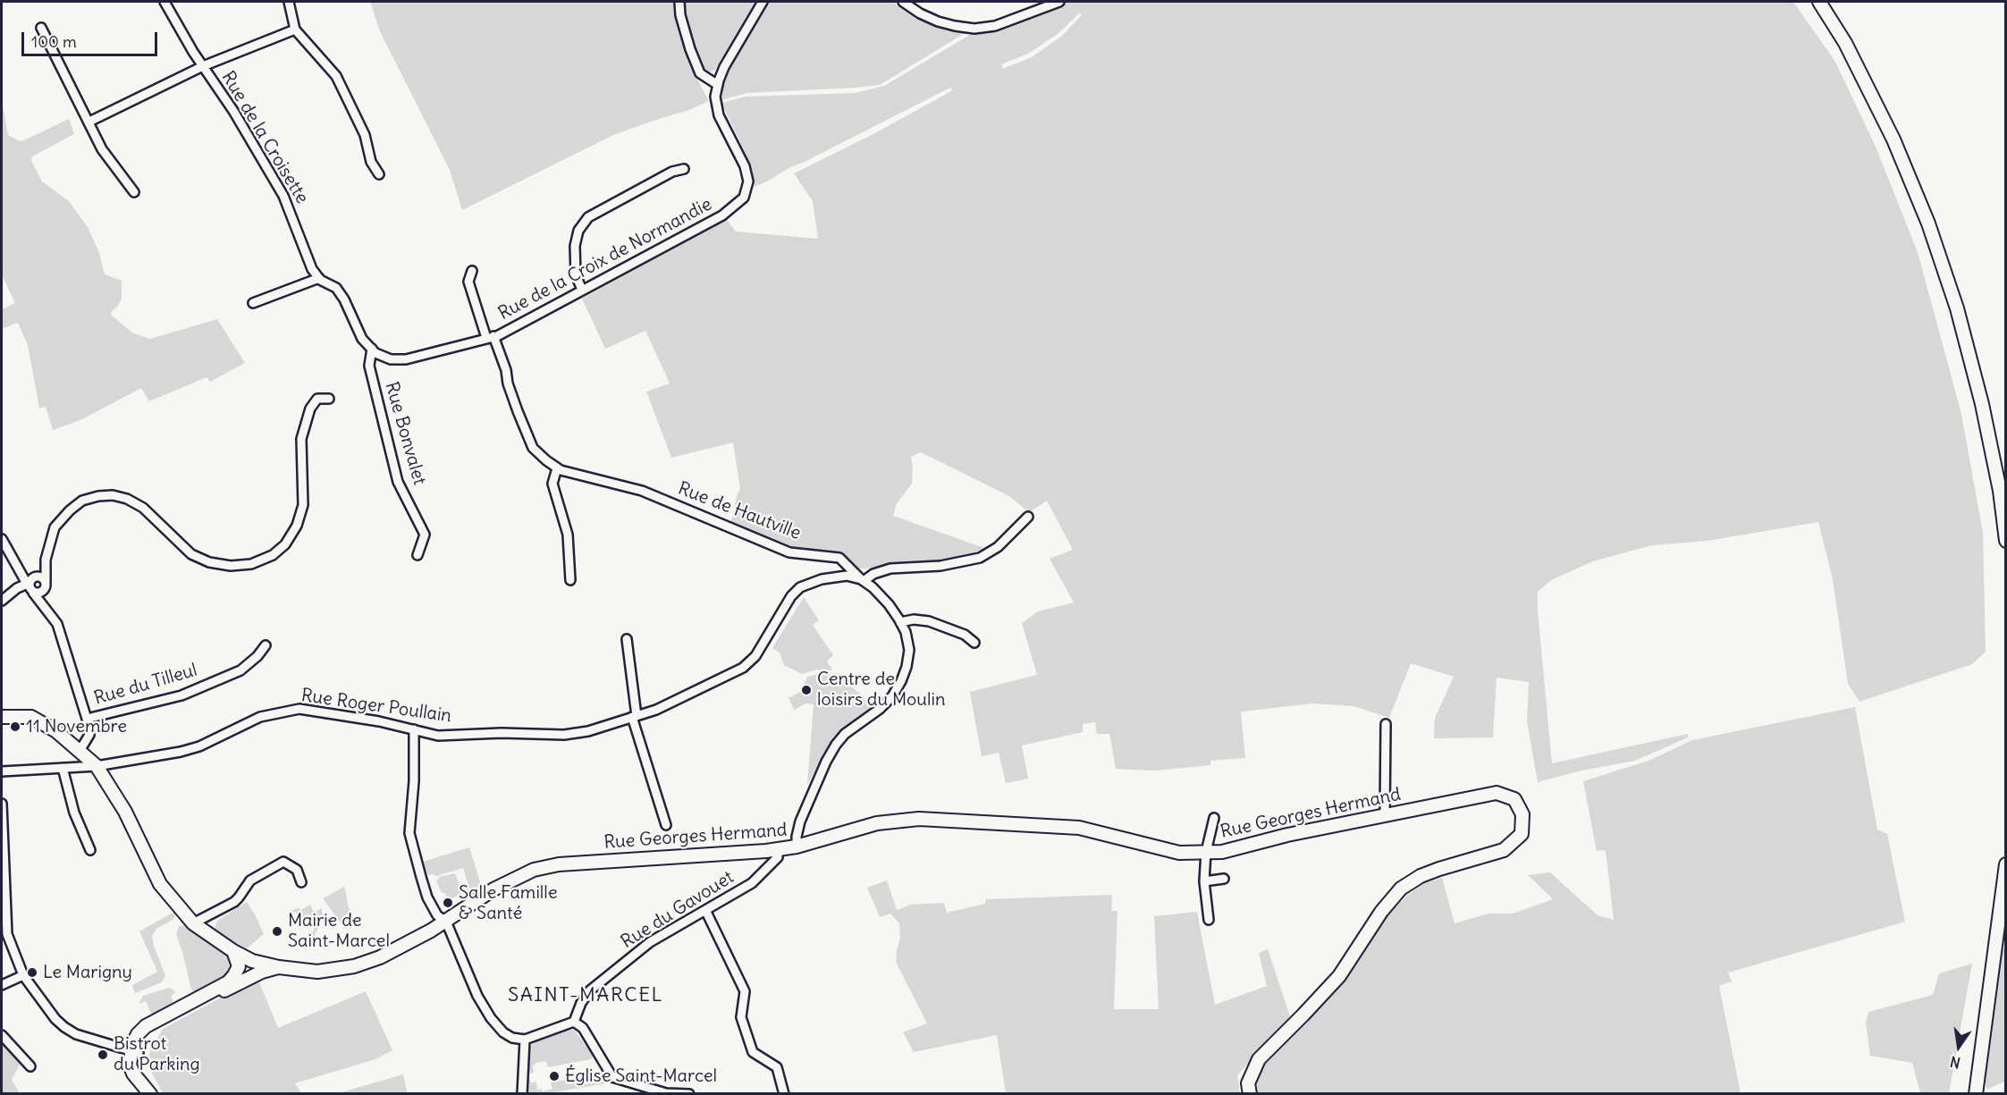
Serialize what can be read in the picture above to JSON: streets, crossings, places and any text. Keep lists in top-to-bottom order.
{
  "streets": {
    "street": [
      "Rue de la Croisette",
      "Rue de la Croix de Normandie",
      "Rue Bonvalet",
      "Rue de Hautville",
      "Rue du Tilleul",
      "Rue Roger Poullain",
      "Rue Georges Hermand",
      "Rue du Gavouet"
    ]
  },
  "crossings": [
    ["Rue de la Croisette", "Rue de la Croix de Normandie"],
    ["Rue de la Croisette", "Rue Bonvalet"],
    ["Rue de la Croisette", "Rue de Hautville"],
    ["Rue de la Croix de Normandie", "Rue de Hautville"],
    ["Rue de Hautville", "Rue Roger Poullain"],
    ["Rue de Hautville", "Rue Georges Hermand"],
    ["Rue Roger Poullain", "Rue Georges Hermand"],
    ["Rue Georges Hermand", "Rue du Gavouet"]
  ],
  "districts": ["SAINT-MARCEL"],
  "places": [
    "Centre de loisirs du Moulin",
    "11 Novembre",
    "Salle Famille & Santé",
    "Mairie de Saint-Marcel",
    "Le Marigny",
    "Bistrot du Parking",
    "Église Saint-Marcel"
  ],
  "scale_bar": "100 m",
  "north": "bottom"
}
